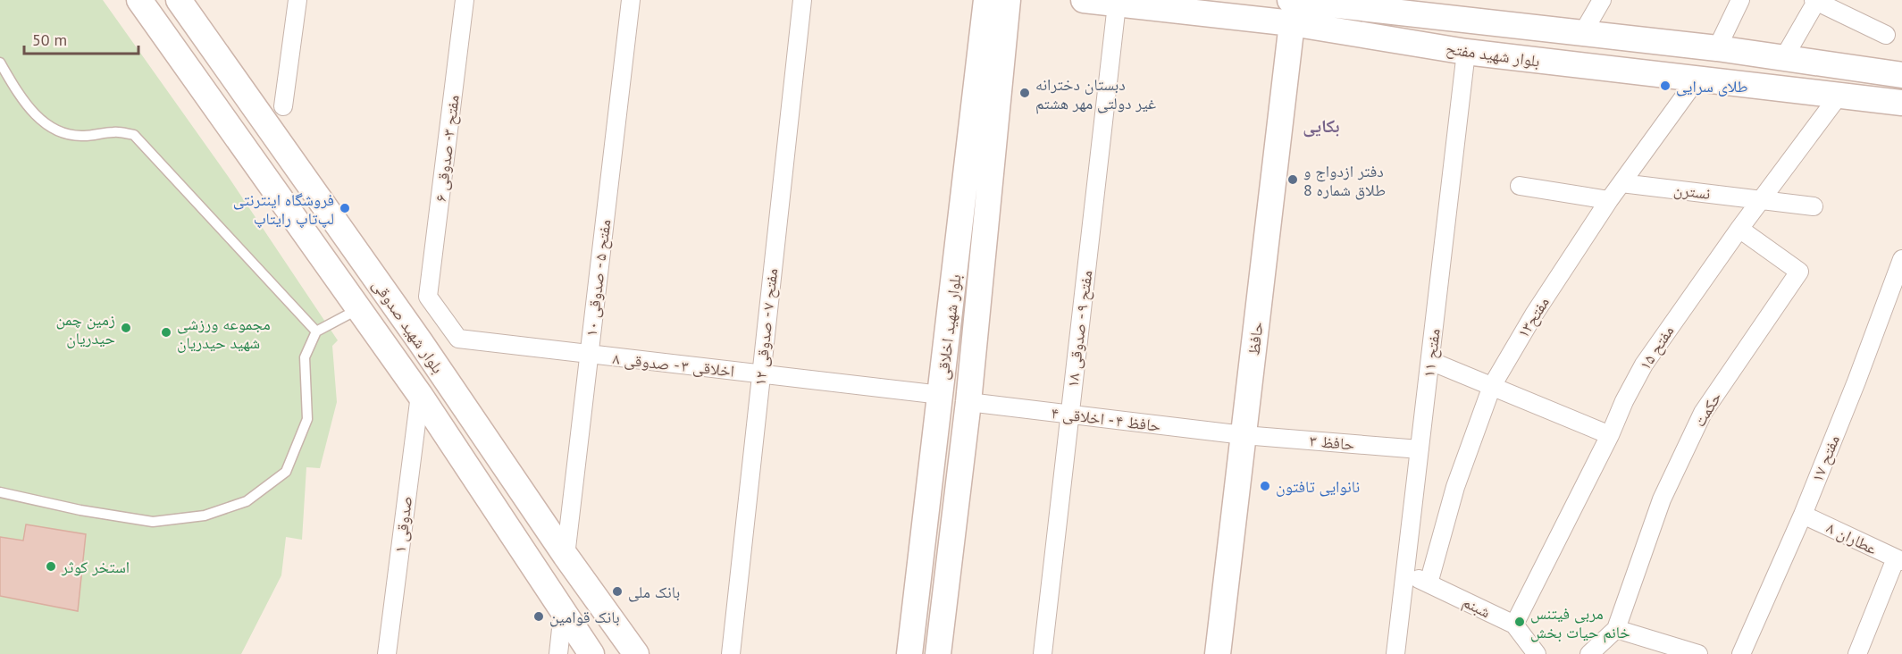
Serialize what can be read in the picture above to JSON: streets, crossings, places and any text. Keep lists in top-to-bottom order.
{
  "streets": {
    "main road": [
      "بلوار شهید مفتح",
      "بلوار شهید صدوقی",
      "بلوار شهید اخلاقی",
      "حافظ"
    ],
    "street": [
      "مفتح ۳- صدوقی ۶",
      "نسترن",
      "مفتح ۵ - صدوقی ۱۰",
      "مفتح۱۳",
      "مفتح ۷ - صدوقی ۱۲",
      "مفتح ۹ - صدوقی ۱۸",
      "مفتح ۱۵",
      "مفتح ۱۱",
      "اخلاقی ۳ - صدوقی ۸",
      "حکمت",
      "حافظ ۴ - اخلاقی ۴",
      "حافظ ۳",
      "مفتح ۱۷",
      "صدوقی ۱",
      "عطاران ۸",
      "شبنم"
    ]
  },
  "crossings": [
    ["بلوار شهید مفتح", "مفتح۱۳"],
    ["بلوار شهید مفتح", "مفتح ۹ - صدوقی ۱۸"],
    ["بلوار شهید مفتح", "حافظ"],
    ["بلوار شهید مفتح", "مفتح ۱۵"],
    ["بلوار شهید مفتح", "مفتح ۱۱"],
    ["مفتح ۳- صدوقی ۶", "اخلاقی ۳ - صدوقی ۸"],
    ["نسترن", "مفتح۱۳"],
    ["نسترن", "مفتح ۱۵"],
    ["مفتح ۵ - صدوقی ۱۰", "بلوار شهید صدوقی"],
    ["مفتح ۵ - صدوقی ۱۰", "اخلاقی ۳ - صدوقی ۸"],
    ["مفتح۱۳", "شبنم"],
    ["بلوار شهید صدوقی", "صدوقی ۱"],
    ["مفتح ۷ - صدوقی ۱۲", "اخلاقی ۳ - صدوقی ۸"],
    ["بلوار شهید اخلاقی", "اخلاقی ۳ - صدوقی ۸"],
    ["بلوار شهید اخلاقی", "حافظ ۴ - اخلاقی ۴"],
    ["مفتح ۹ - صدوقی ۱۸", "حافظ ۴ - اخلاقی ۴"],
    ["حافظ", "حافظ ۴ - اخلاقی ۴"],
    ["حافظ", "حافظ ۳"],
    ["مفتح ۱۵", "حکمت"],
    ["مفتح ۱۵", "شبنم"],
    ["مفتح ۱۱", "حافظ ۳"],
    ["مفتح ۱۱", "شبنم"],
    ["حافظ ۴ - اخلاقی ۴", "حافظ ۳"],
    ["مفتح ۱۷", "عطاران ۸"]
  ],
  "districts": ["بکایی"],
  "places": [
    "طلای سرایی",
    "دبستان دخترانه غیر دولتی مهر هشتم",
    "دفتر ازدواج و طلاق شماره 8",
    "فروشگاه اینترنتی لپ‌تاپ رایتاپ",
    "زمین چمن حیدریان",
    "مجموعه ورزشی شهید حیدریان",
    "نانوایی تافتون",
    "استخر کوثر",
    "بانک ملی",
    "بانک قوامین",
    "مربی فیتنس خانم حیات بخش"
  ],
  "scale_bar": "50 m"
}
